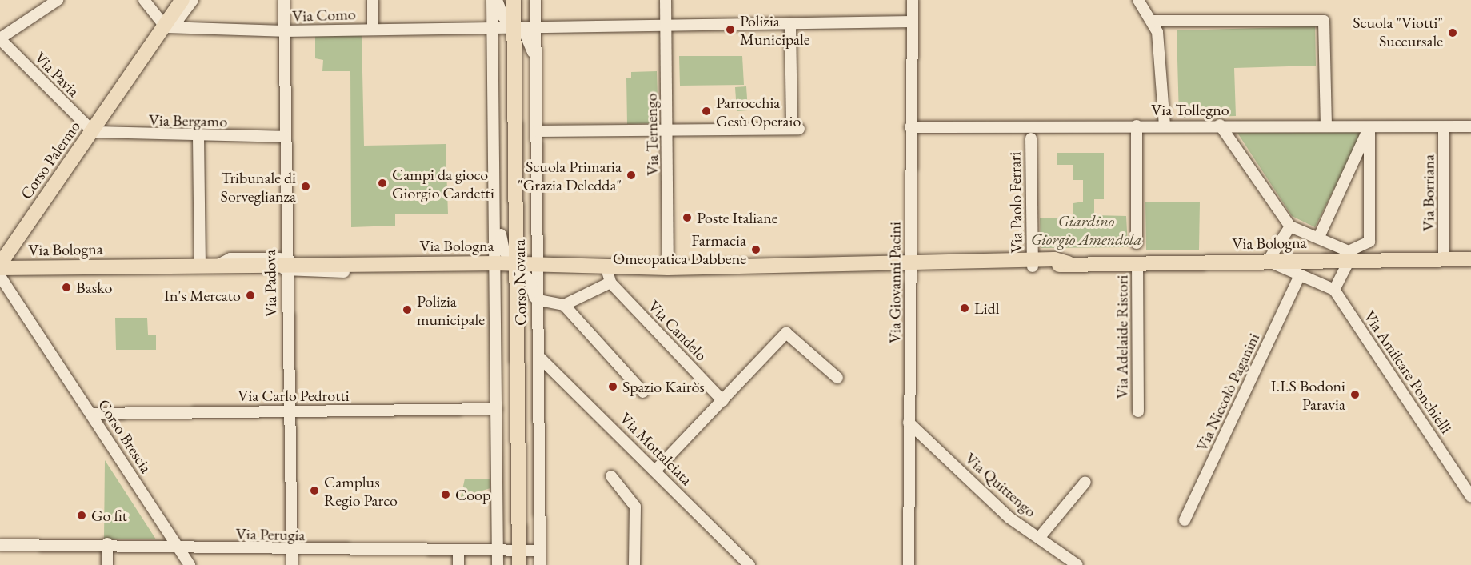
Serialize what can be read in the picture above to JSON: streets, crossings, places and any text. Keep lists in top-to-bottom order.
{
  "streets": {
    "main road": ["Corso Palermo", "Via Bologna", "Corso Novara"],
    "street": [
      "Via Como",
      "Via Pavia",
      "Via Tollegno",
      "Via Bergamo",
      "Via Ternengo",
      "Via Borriana",
      "Via Paolo Ferrari",
      "Via Giovanni Pacini",
      "Via Padova",
      "Via Candelo",
      "Via Adelaide Ristori",
      "Via Amilcare Ponchielli",
      "Via Niccolò Paganini",
      "Via Carlo Pedrotti",
      "Corso Brescia",
      "Via Mottalciata",
      "Via Quittengo",
      "Via Perugia"
    ]
  },
  "crossings": [
    ["Via Como", "Via Ternengo"],
    ["Via Como", "Corso Palermo"],
    ["Via Como", "Corso Novara"],
    ["Via Como", "Via Giovanni Pacini"],
    ["Via Como", "Via Padova"],
    ["Via Pavia", "Via Bergamo"],
    ["Via Pavia", "Corso Palermo"],
    ["Via Tollegno", "Via Borriana"],
    ["Via Tollegno", "Via Giovanni Pacini"],
    ["Via Bergamo", "Corso Palermo"],
    ["Via Bergamo", "Via Padova"],
    ["Via Ternengo", "Via Bologna"],
    ["Corso Palermo", "Via Bologna"],
    ["Corso Palermo", "Corso Brescia"],
    ["Via Borriana", "Via Bologna"],
    ["Via Paolo Ferrari", "Via Bologna"],
    ["Via Bologna", "Corso Novara"],
    ["Via Bologna", "Via Giovanni Pacini"],
    ["Via Bologna", "Via Padova"],
    ["Via Bologna", "Via Candelo"],
    ["Via Bologna", "Via Adelaide Ristori"],
    ["Via Bologna", "Corso Brescia"],
    ["Corso Novara", "Via Carlo Pedrotti"],
    ["Corso Novara", "Via Mottalciata"],
    ["Corso Novara", "Via Perugia"],
    ["Via Giovanni Pacini", "Via Quittengo"],
    ["Via Padova", "Via Carlo Pedrotti"],
    ["Via Padova", "Via Perugia"],
    ["Via Carlo Pedrotti", "Corso Brescia"],
    ["Corso Brescia", "Via Perugia"]
  ],
  "parks": ["Giardino Giorgio Amendola"],
  "places": [
    "Polizia Municipale",
    "Scuola \"Viotti\" Succursale",
    "Parrocchia Gesù Operaio",
    "Scuola Primaria \"Grazia Deledda\"",
    "Campi da gioco Giorgio Cardetti",
    "Tribunale di Sorveglianza",
    "Poste Italiane",
    "Farmacia Omeopatica Dabbene",
    "Basko",
    "In's Mercato",
    "Lidl",
    "Polizia municipale",
    "Spazio Kairòs",
    "I.I.S Bodoni Paravia",
    "Camplus Regio Parco",
    "Coop",
    "Go fit"
  ]
}
